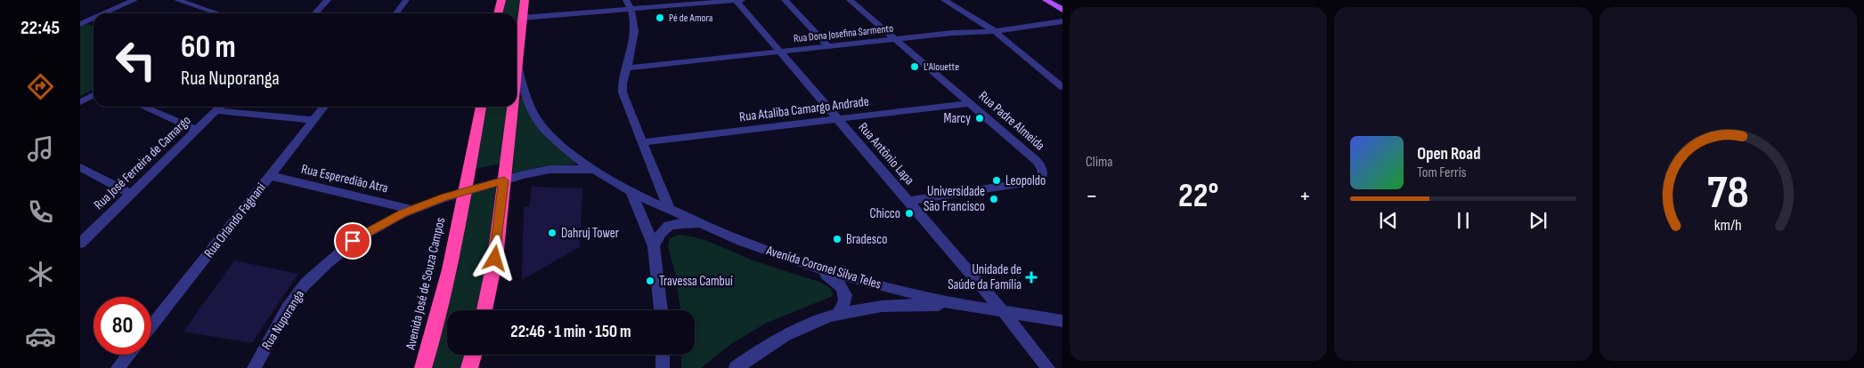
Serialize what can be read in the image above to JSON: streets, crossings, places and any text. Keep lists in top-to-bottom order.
{
  "streets": {
    "highway": ["Avenida José de Souza Campos"],
    "street": [
      "Rua Dona Josefina Sarmento",
      "Rua Ataliba Camargo Andrade",
      "Rua Padre Almeida",
      "Rua Antônio Lapa",
      "Rua José Ferreira de Camargo",
      "Rua Esperedião Atra",
      "Rua Orlando Fagnani",
      "Avenida Coronel Silva Teles",
      "Rua Nuporanga"
    ]
  },
  "crossings": [
    ["Rua Dona Josefina Sarmento", "Rua Padre Almeida"],
    ["Rua Dona Josefina Sarmento", "Rua Antônio Lapa"],
    ["Rua Ataliba Camargo Andrade", "Rua Padre Almeida"],
    ["Rua Ataliba Camargo Andrade", "Rua Antônio Lapa"],
    ["Rua Padre Almeida", "Rua Antônio Lapa"],
    ["Rua Antônio Lapa", "Avenida Coronel Silva Teles"],
    ["Rua Esperedião Atra", "Rua Orlando Fagnani"],
    ["Rua Esperedião Atra", "Rua Nuporanga"],
    ["Avenida Coronel Silva Teles", "Rua Nuporanga"],
    ["Avenida José de Souza Campos", "Rua Nuporanga"]
  ],
  "places": {
    "other": [
      "Pé de Amora",
      "L'Alouette",
      "Marcy",
      "Leopoldo",
      "Universidade São Francisco",
      "Chicco",
      "Dahruj Tower",
      "Bradesco",
      "Travessa Cambuí"
    ],
    "health": ["Unidade de Saúde da Família"]
  },
  "page": {
    "tabs": "22:45",
    "tile": "Clima",
    "turn": ["60 m", "Rua Nuporanga"],
    "song": ["Open Road", "Tom Ferris"],
    "heat": ["−", "22°", "+"],
    "limit": "80",
    "trip": "22:46 · 1 min · 150 m",
    "gauge": ["78", "km/h"]
  }
}
